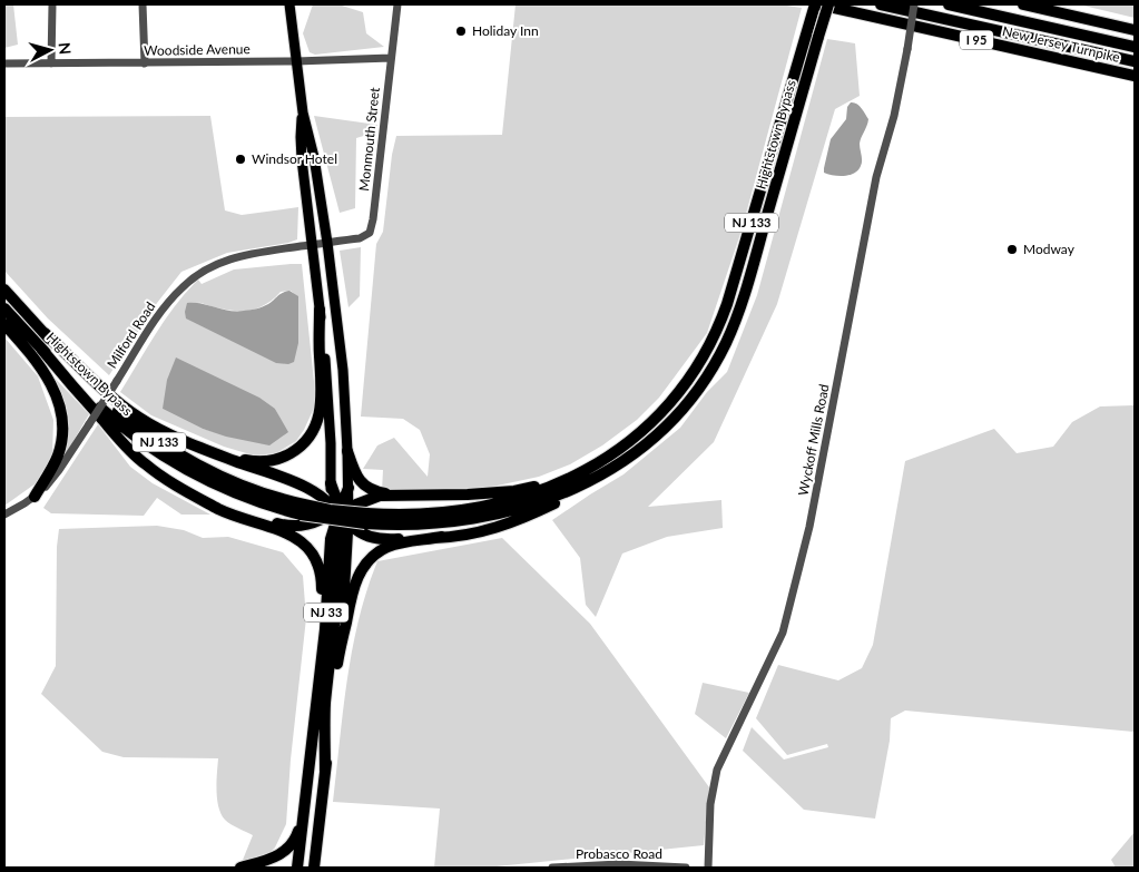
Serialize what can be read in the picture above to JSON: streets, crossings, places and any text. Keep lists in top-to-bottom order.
{
  "streets": {
    "highway": [
      "I 95",
      "New Jersey Turnpike",
      "Hightstown Bypass",
      "NJ 133",
      "NJ 33"
    ],
    "street": [
      "Woodside Avenue",
      "Monmouth Street",
      "Milford Road",
      "Wyckoff Mills Road",
      "Probasco Road"
    ]
  },
  "crossings": [
    ["New Jersey Turnpike", "Hightstown Bypass"],
    ["Woodside Avenue", "Monmouth Street"],
    ["Monmouth Street", "Milford Road"]
  ],
  "places": ["Holiday Inn", "Windsor Hotel", "Modway"],
  "north": "right"
}
